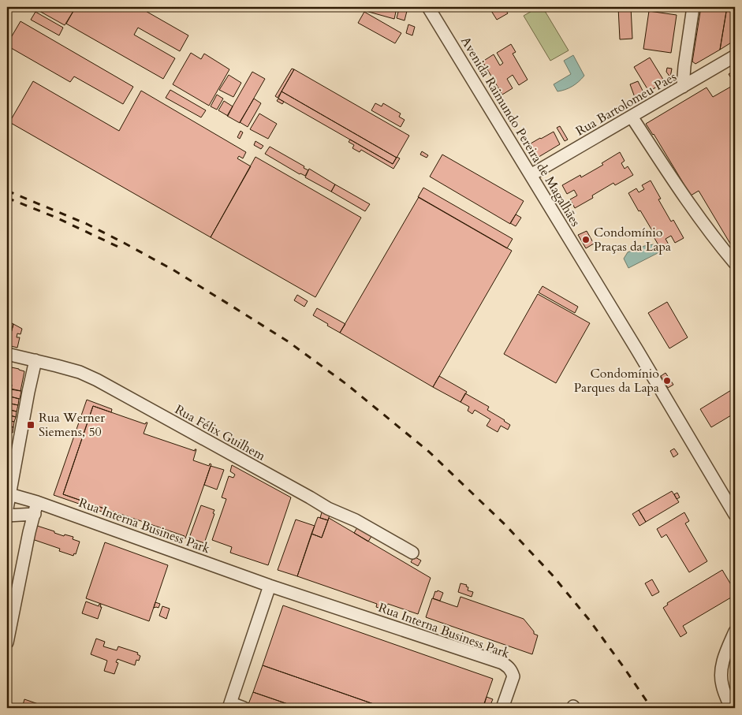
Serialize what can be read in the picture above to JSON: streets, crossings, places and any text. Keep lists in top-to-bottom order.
{
  "streets": {
    "street": [
      "Rua Bartolomeu Paes",
      "Avenida Raimundo Pereira de Magalhães",
      "Rua Félix Guilhem",
      "Rua Interna Business Park"
    ]
  },
  "crossings": [
    ["Rua Bartolomeu Paes", "Avenida Raimundo Pereira de Magalhães"]
  ],
  "places": {
    "other": ["Condomínio Praças da Lapa", "Condomínio Parques da Lapa"],
    "transit": ["Rua Werner Siemens, 50"]
  }
}
